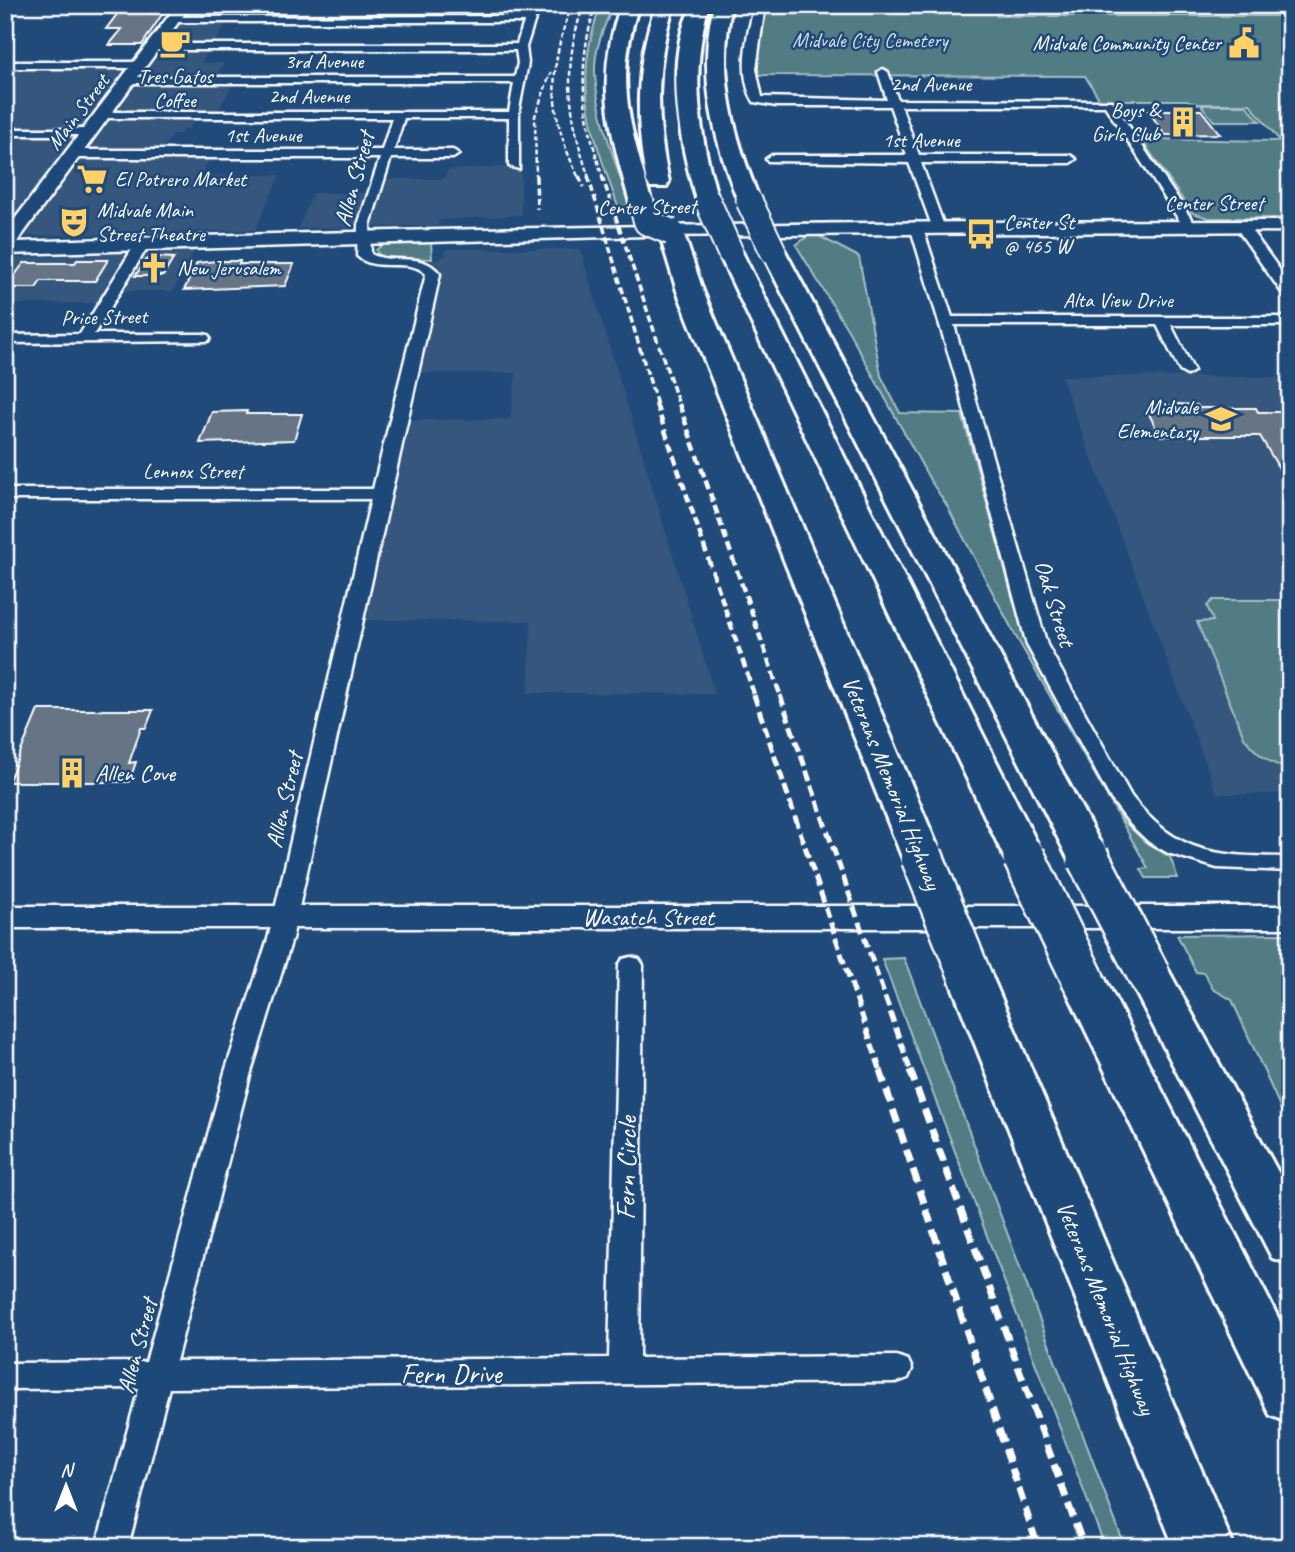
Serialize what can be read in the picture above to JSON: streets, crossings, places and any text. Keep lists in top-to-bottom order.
{
  "streets": {
    "highway": ["Veterans Memorial Highway"],
    "street": [
      "3rd Avenue",
      "2nd Avenue",
      "Main Street",
      "1st Avenue",
      "Allen Street",
      "Center Street",
      "Alta View Drive",
      "Price Street",
      "Lennox Street",
      "Oak Street",
      "Wasatch Street",
      "Fern Circle",
      "Fern Drive"
    ]
  },
  "crossings": [
    ["3rd Avenue", "Main Street"],
    ["2nd Avenue", "Main Street"],
    ["2nd Avenue", "Allen Street"],
    ["2nd Avenue", "Center Street"],
    ["Main Street", "1st Avenue"],
    ["Main Street", "Center Street"],
    ["1st Avenue", "Allen Street"],
    ["Allen Street", "Center Street"],
    ["Allen Street", "Lennox Street"],
    ["Allen Street", "Wasatch Street"],
    ["Allen Street", "Fern Drive"],
    ["Center Street", "Oak Street"],
    ["Alta View Drive", "Oak Street"],
    ["Fern Circle", "Fern Drive"]
  ],
  "parks": ["Midvale City Cemetery"],
  "places": {
    "cafe": ["Tres Gatos Coffee"],
    "public building": ["Midvale Community Center"],
    "building": ["Boys & Girls Club", "Allen Cove"],
    "supermarket": ["El Potrero Market"],
    "theatre": ["Midvale Main Street Theatre"],
    "bus stop": ["Center St @ 465 W"],
    "church": ["New Jerusalem"],
    "school or university": ["Midvale Elementary"]
  },
  "north": "top"
}
